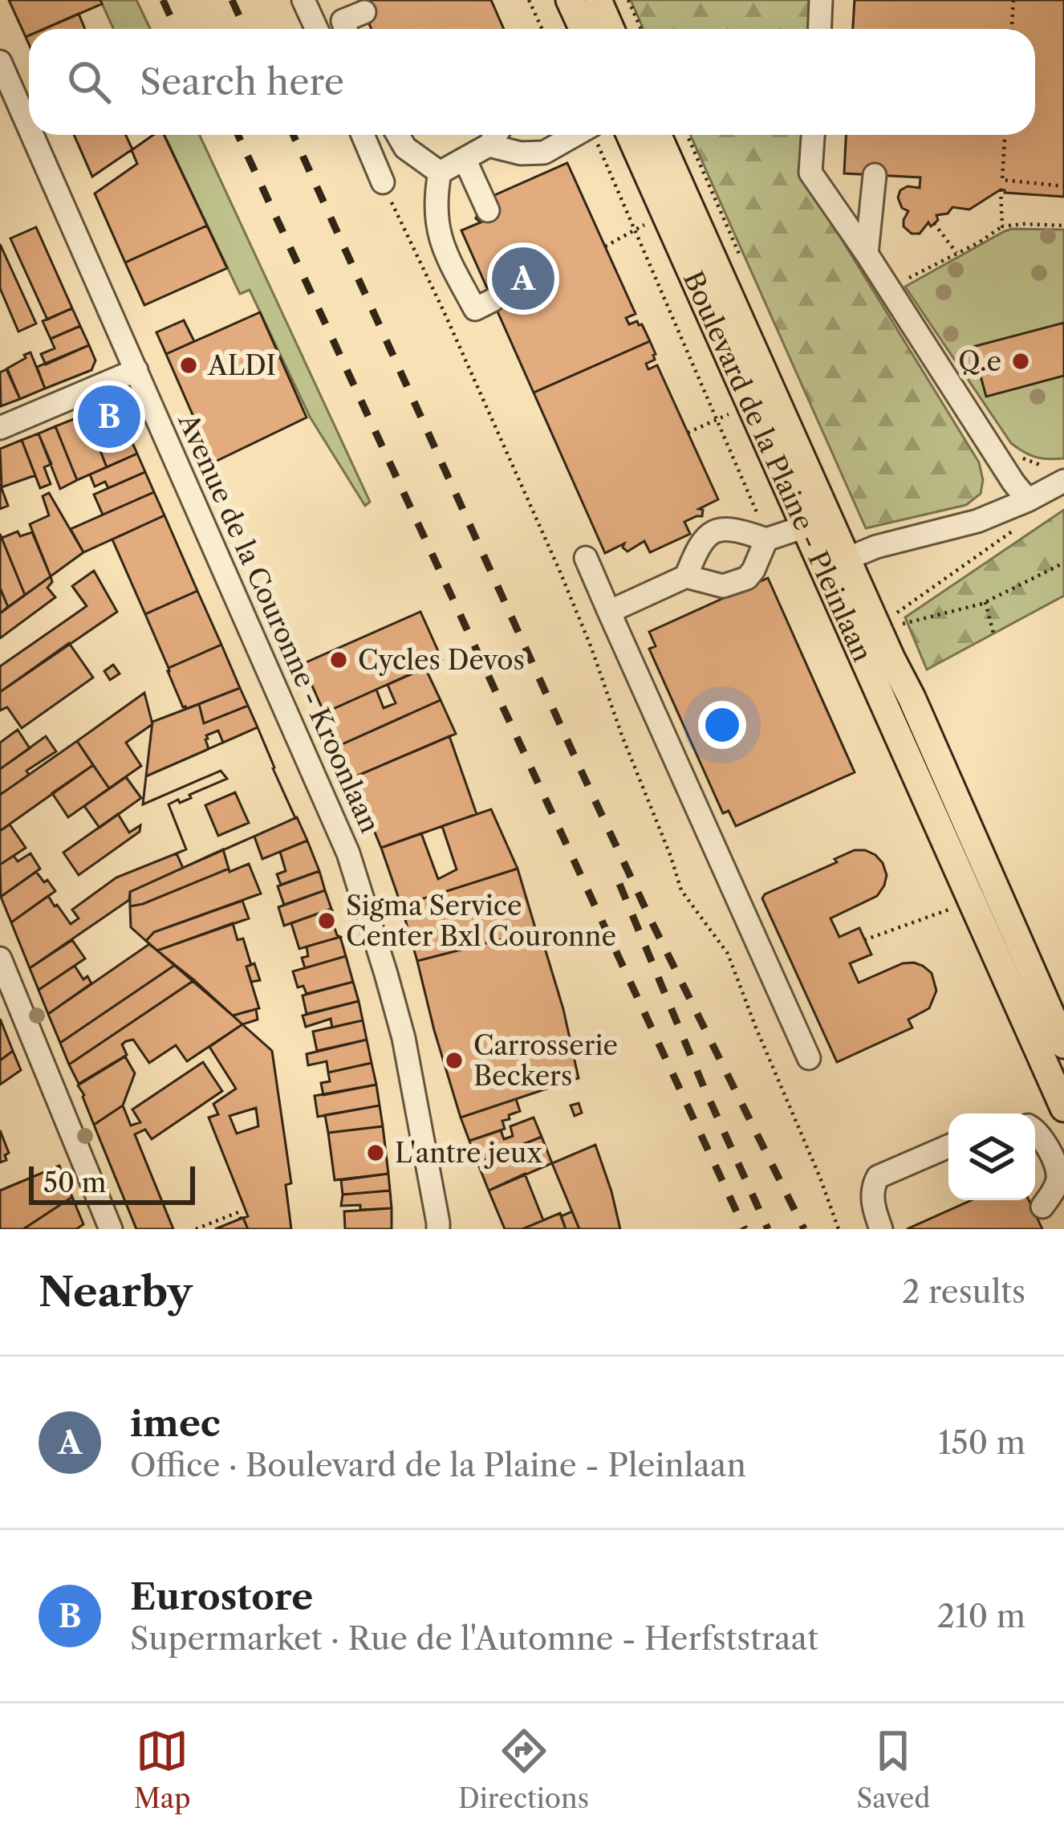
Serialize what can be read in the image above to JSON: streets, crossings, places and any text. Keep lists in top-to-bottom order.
{
  "streets": {
    "main road": ["Boulevard de la Plaine - Pleinlaan"],
    "street": ["Avenue de la Couronne - Kroonlaan"]
  },
  "places": [
    "Q.e",
    "ALDI",
    "Cycles Devos",
    "Sigma Service Center Bxl Couronne",
    "Carrosserie Beckers",
    "L'antre jeux"
  ],
  "scale_bar": "50 m",
  "page": {
    "search": "Search here",
    "pins": ["A", "B"],
    "scale": "50 m",
    "heading": ["Nearby", "2 results"],
    "list": [
      {
        "mark": "A",
        "name": "imec",
        "note": "Office · Boulevard de la Plaine - Pleinlaan",
        "value": "150 m"
      },
      {
        "mark": "B",
        "name": "Eurostore",
        "note": "Supermarket · Rue de l'Automne - Herfststraat",
        "value": "210 m"
      }
    ],
    "nav": ["Map", "Directions", "Saved"]
  }
}
